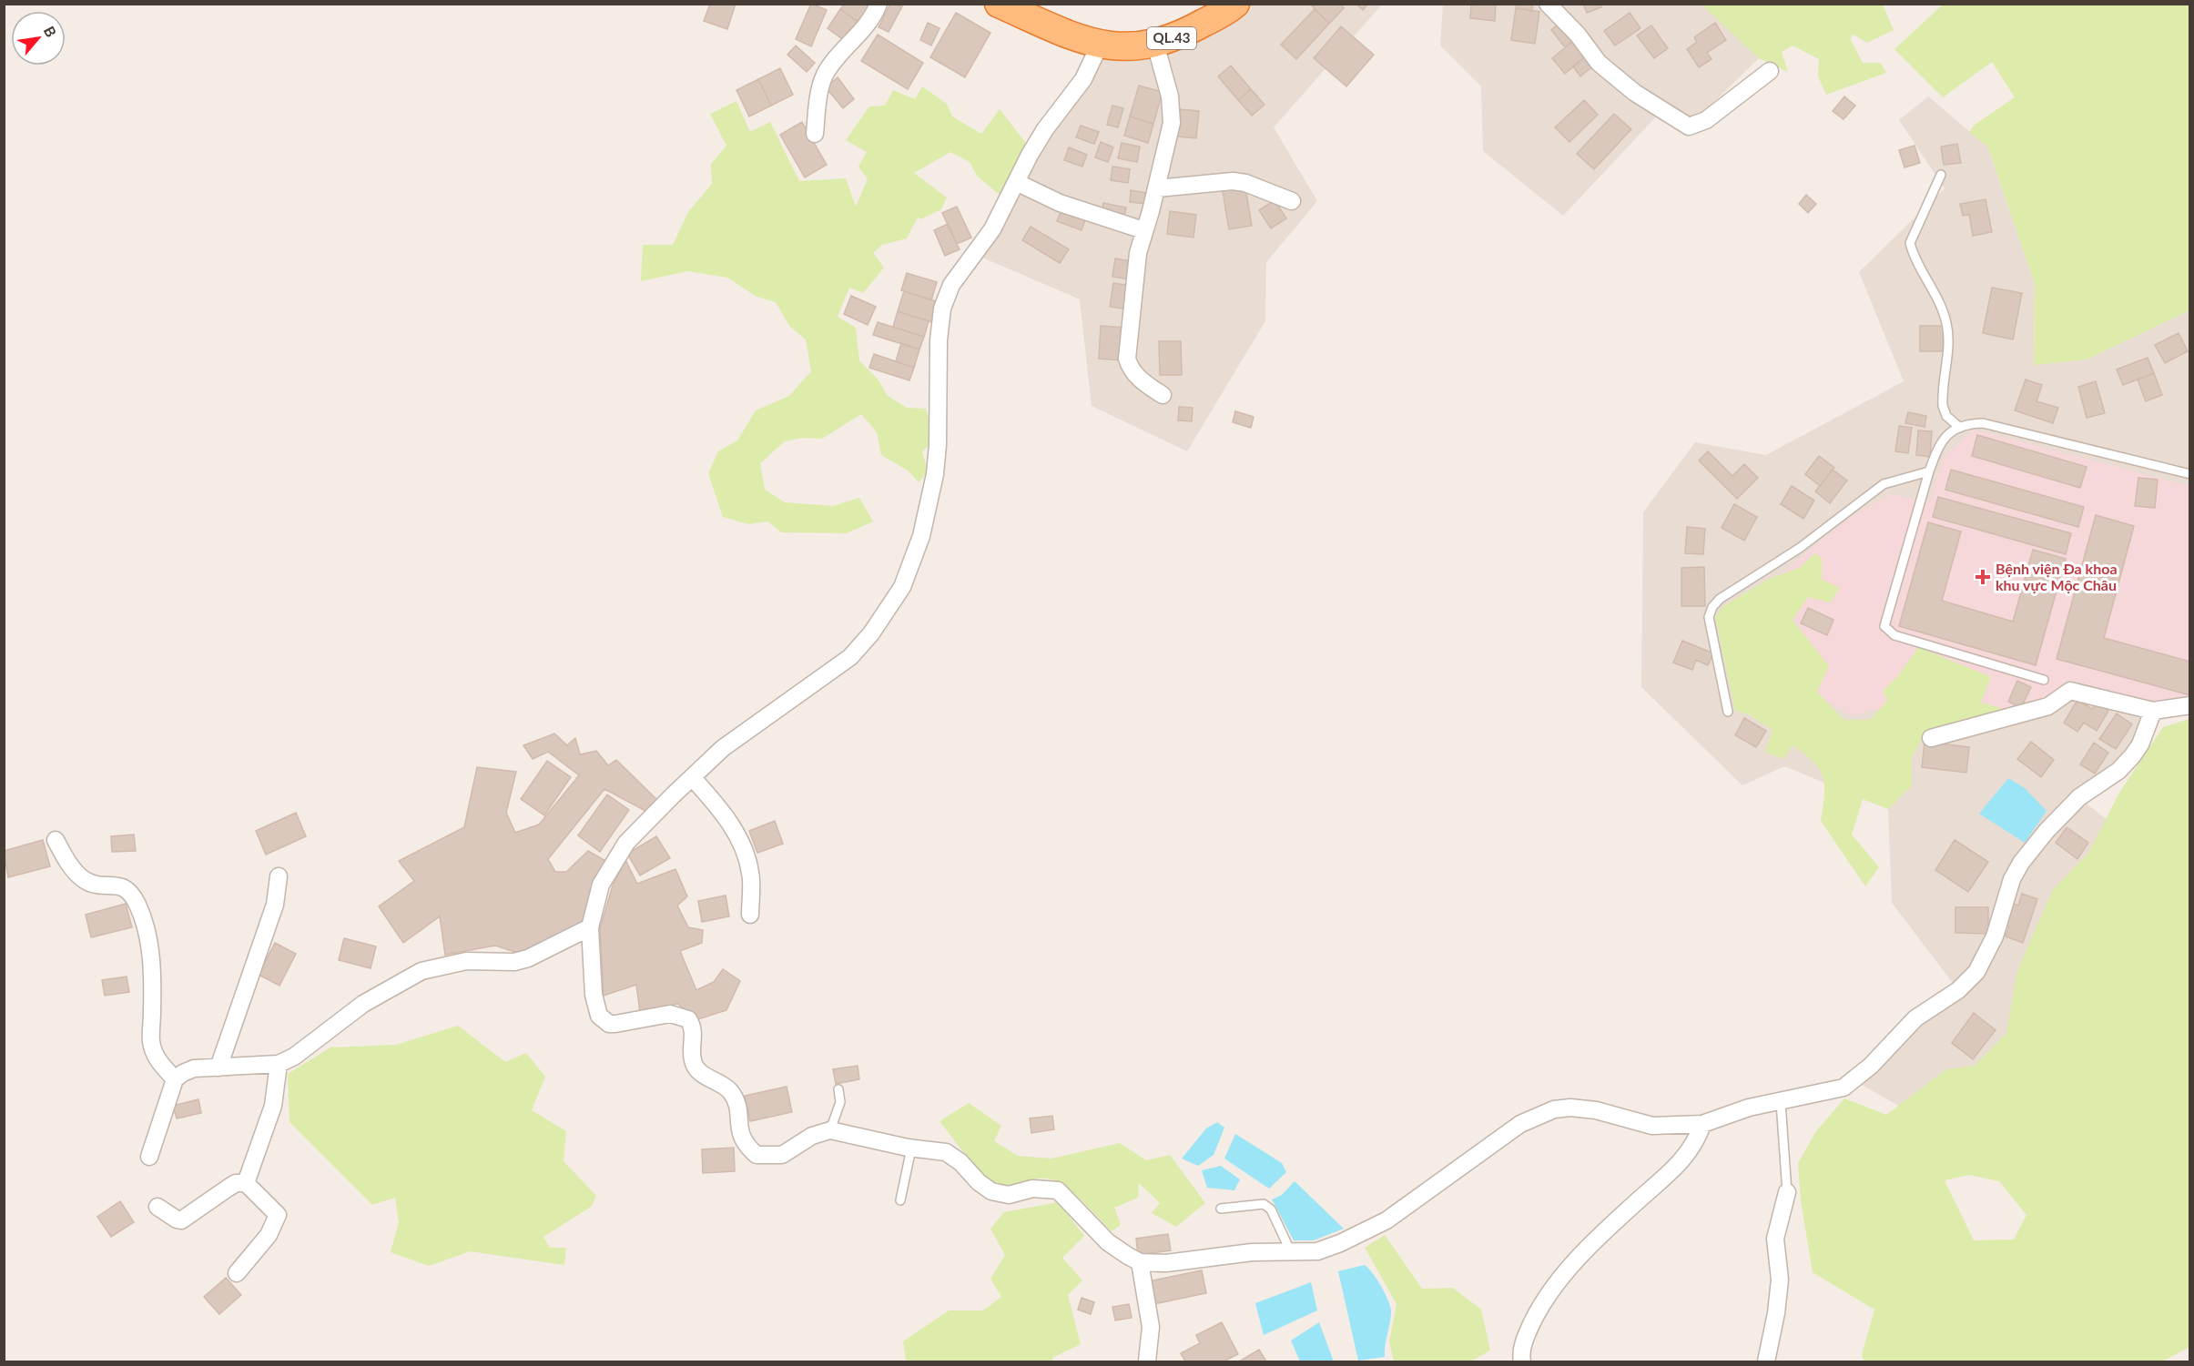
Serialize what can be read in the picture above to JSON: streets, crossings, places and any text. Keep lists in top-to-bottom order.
{
  "streets": {
    "highway": ["QL.43"]
  },
  "places": {
    "health": ["Bệnh viện Đa khoa khu vực Mộc Châu"]
  },
  "north": "top right"
}
